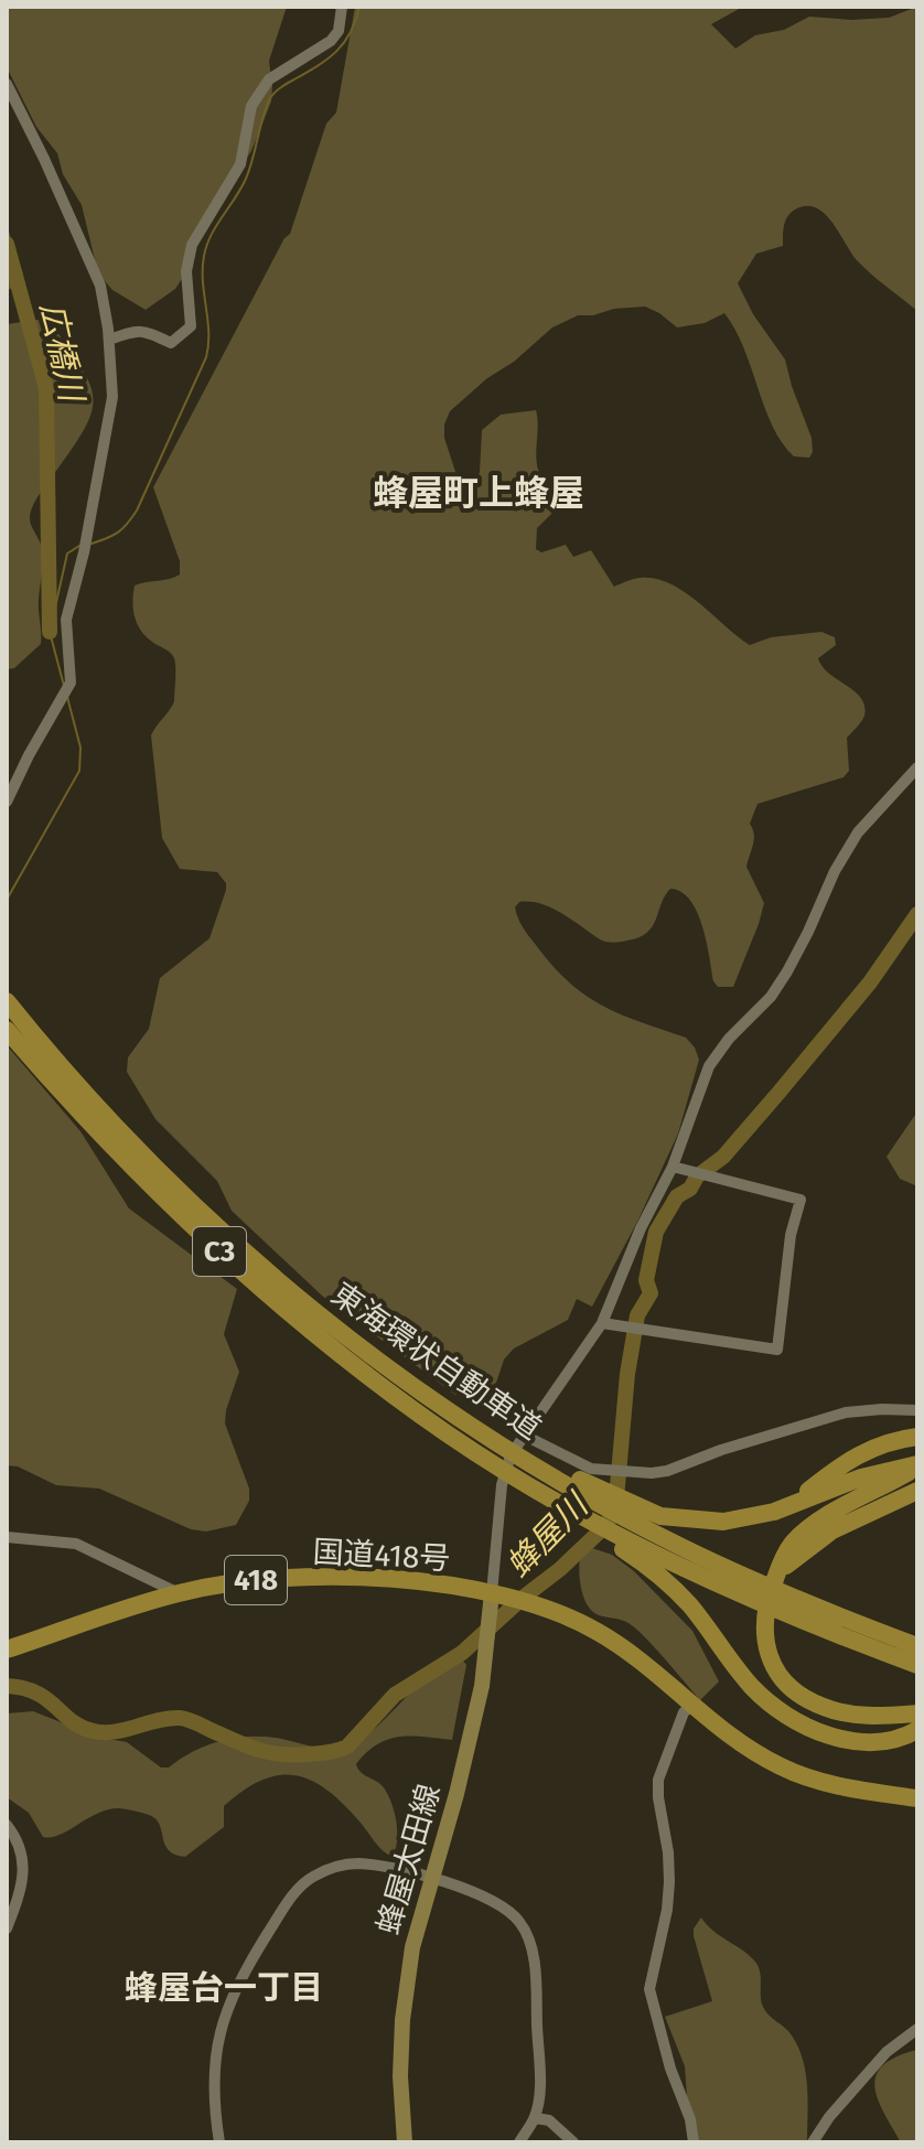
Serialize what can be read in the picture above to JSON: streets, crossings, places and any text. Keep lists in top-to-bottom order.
{
  "streets": {
    "highway": [
      "C3",
      "東海環状自動車道",
      "国道418号",
      "418"
    ],
    "main road": ["蜂屋太田線"]
  },
  "crossings": [
    ["国道418号", "蜂屋太田線"]
  ],
  "districts": ["蜂屋町上蜂屋", "蜂屋台一丁目"],
  "water": ["広橋川", "蜂屋川"]
}
